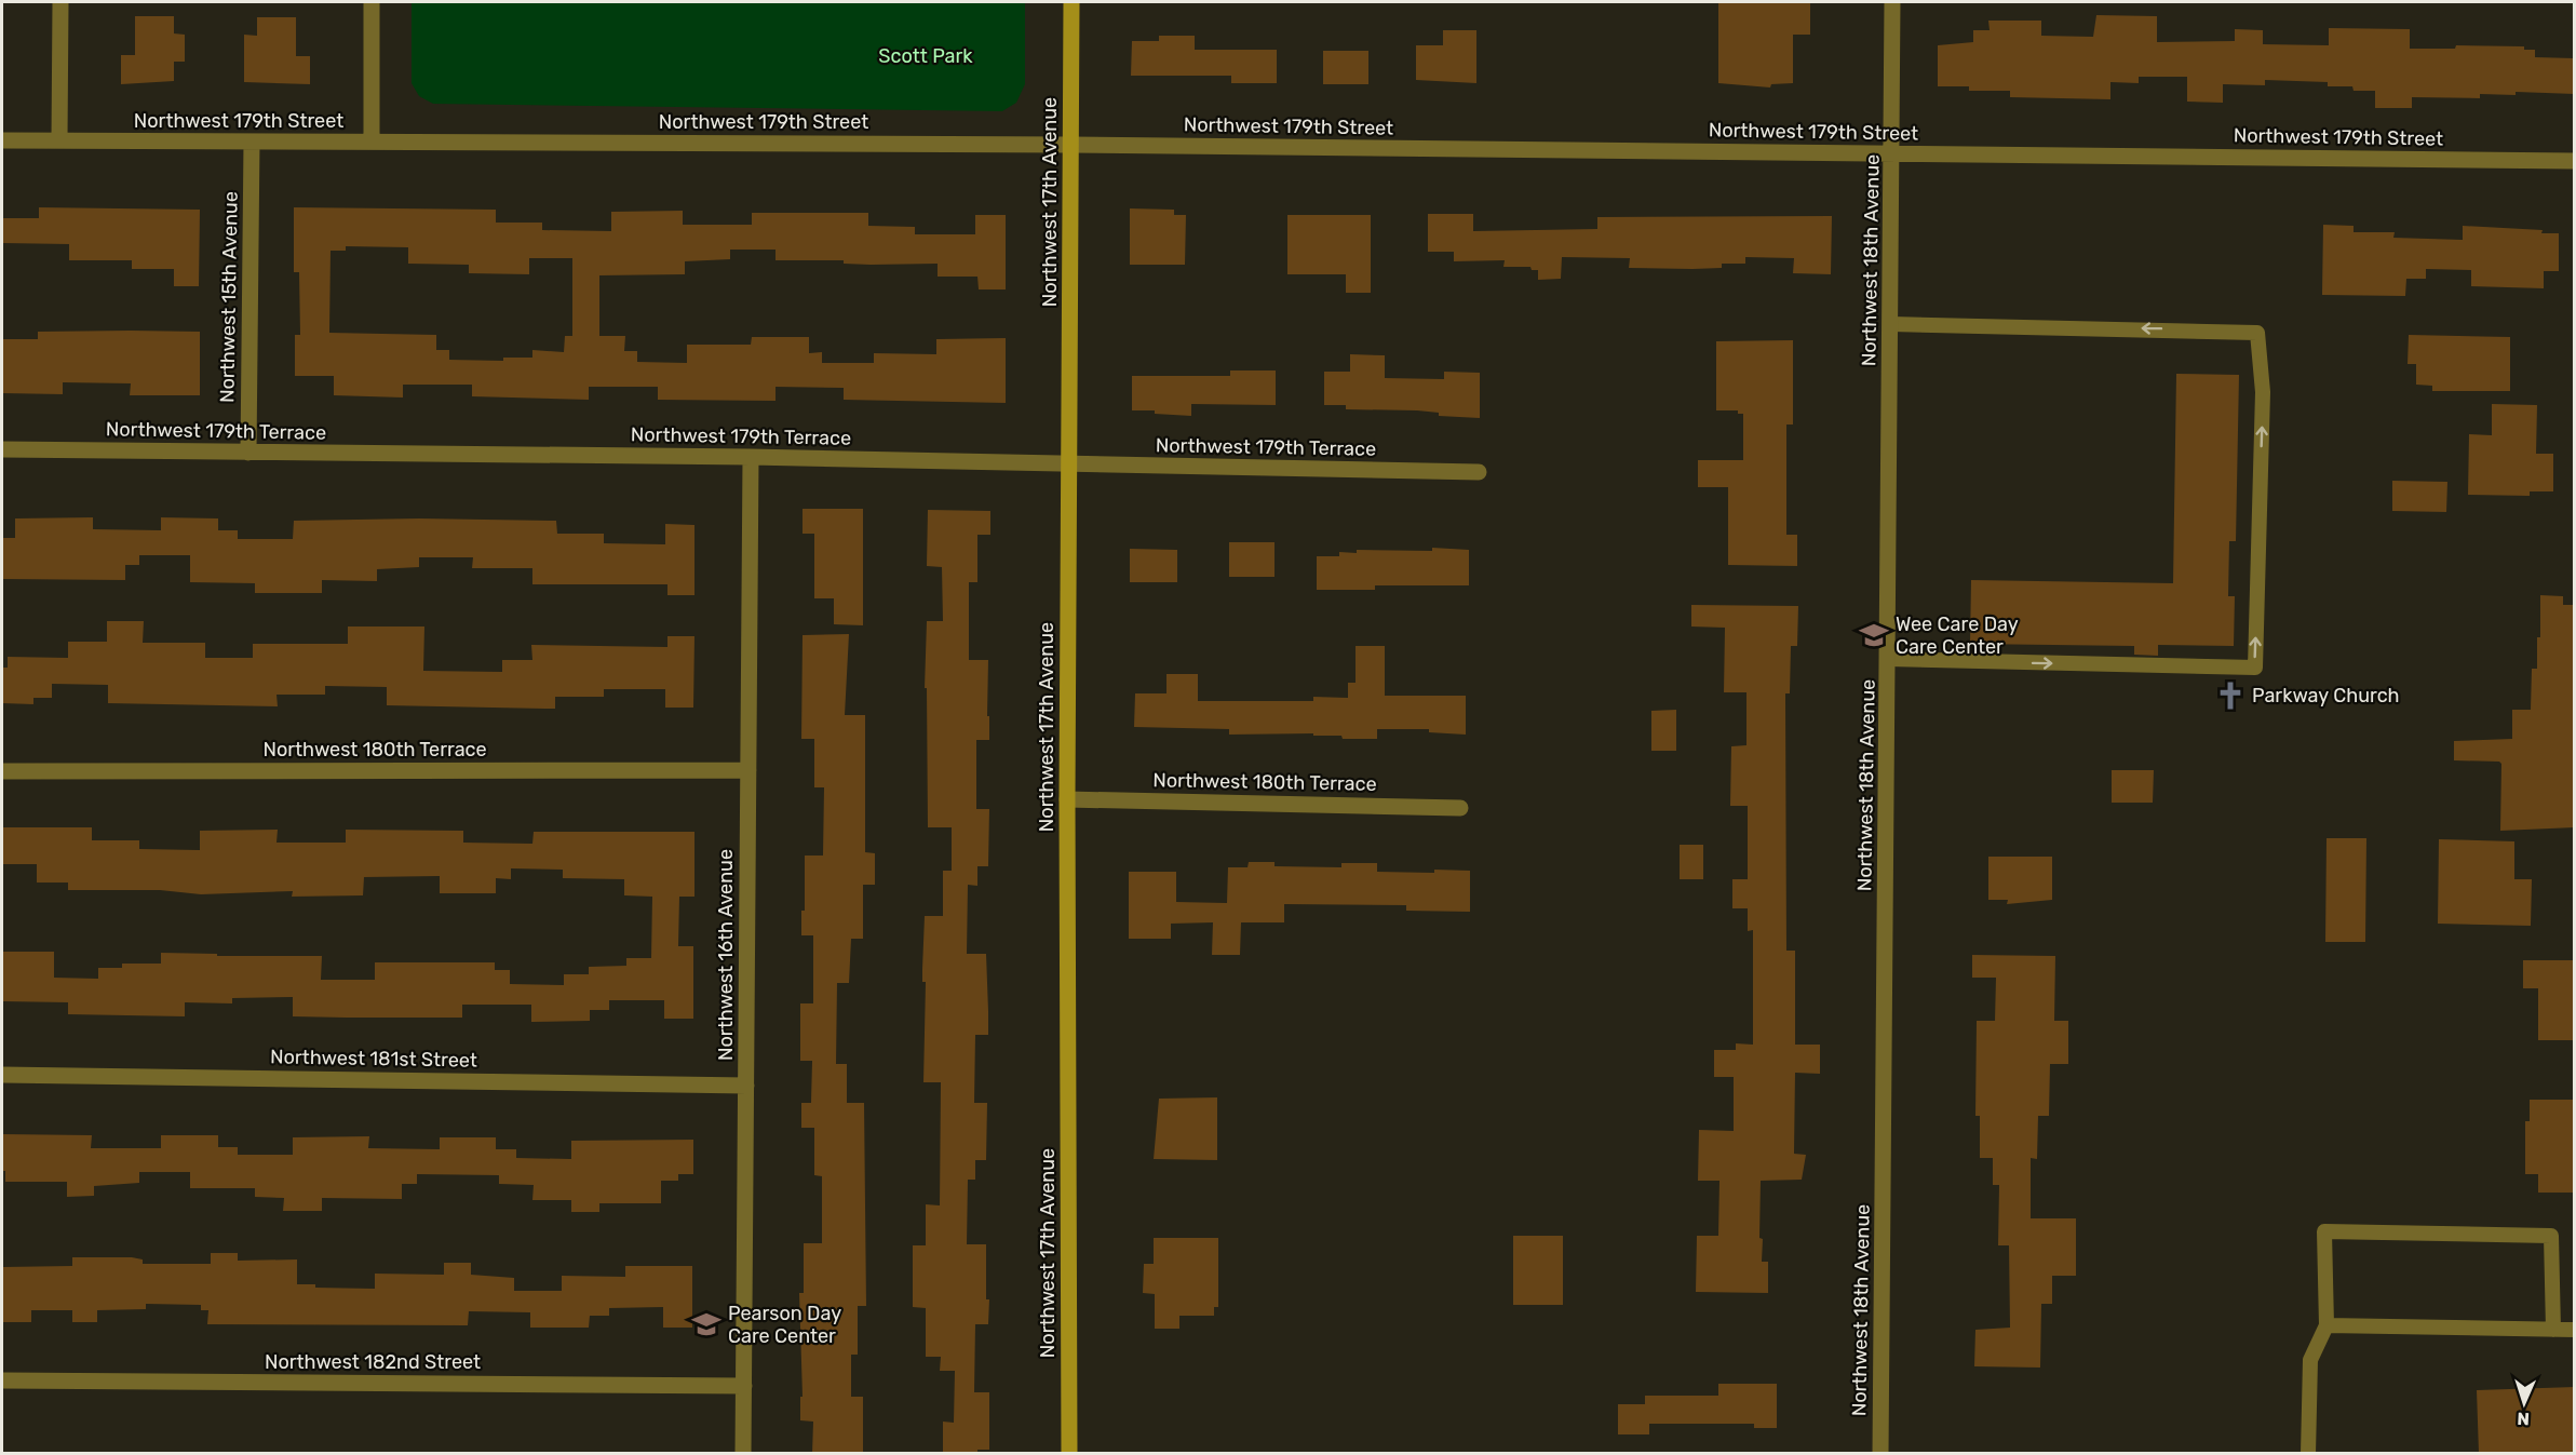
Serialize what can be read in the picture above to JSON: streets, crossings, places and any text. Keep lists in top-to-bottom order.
{
  "streets": {
    "street": [
      "Northwest 179th Street",
      "Northwest 17th Avenue",
      "Northwest 18th Avenue",
      "Northwest 15th Avenue",
      "Northwest 179th Terrace",
      "Northwest 180th Terrace",
      "Northwest 16th Avenue",
      "Northwest 181st Street",
      "Northwest 182nd Street"
    ]
  },
  "crossings": [
    ["Northwest 179th Street", "Northwest 17th Avenue"],
    ["Northwest 179th Street", "Northwest 18th Avenue"],
    ["Northwest 179th Street", "Northwest 15th Avenue"],
    ["Northwest 17th Avenue", "Northwest 179th Terrace"],
    ["Northwest 17th Avenue", "Northwest 180th Terrace"],
    ["Northwest 15th Avenue", "Northwest 179th Terrace"],
    ["Northwest 179th Terrace", "Northwest 16th Avenue"],
    ["Northwest 180th Terrace", "Northwest 16th Avenue"],
    ["Northwest 16th Avenue", "Northwest 181st Street"],
    ["Northwest 16th Avenue", "Northwest 182nd Street"]
  ],
  "parks": ["Scott Park"],
  "places": {
    "school or university": ["Wee Care Day Care Center", "Pearson Day Care Center"],
    "church": ["Parkway Church"]
  },
  "north": "bottom"
}
